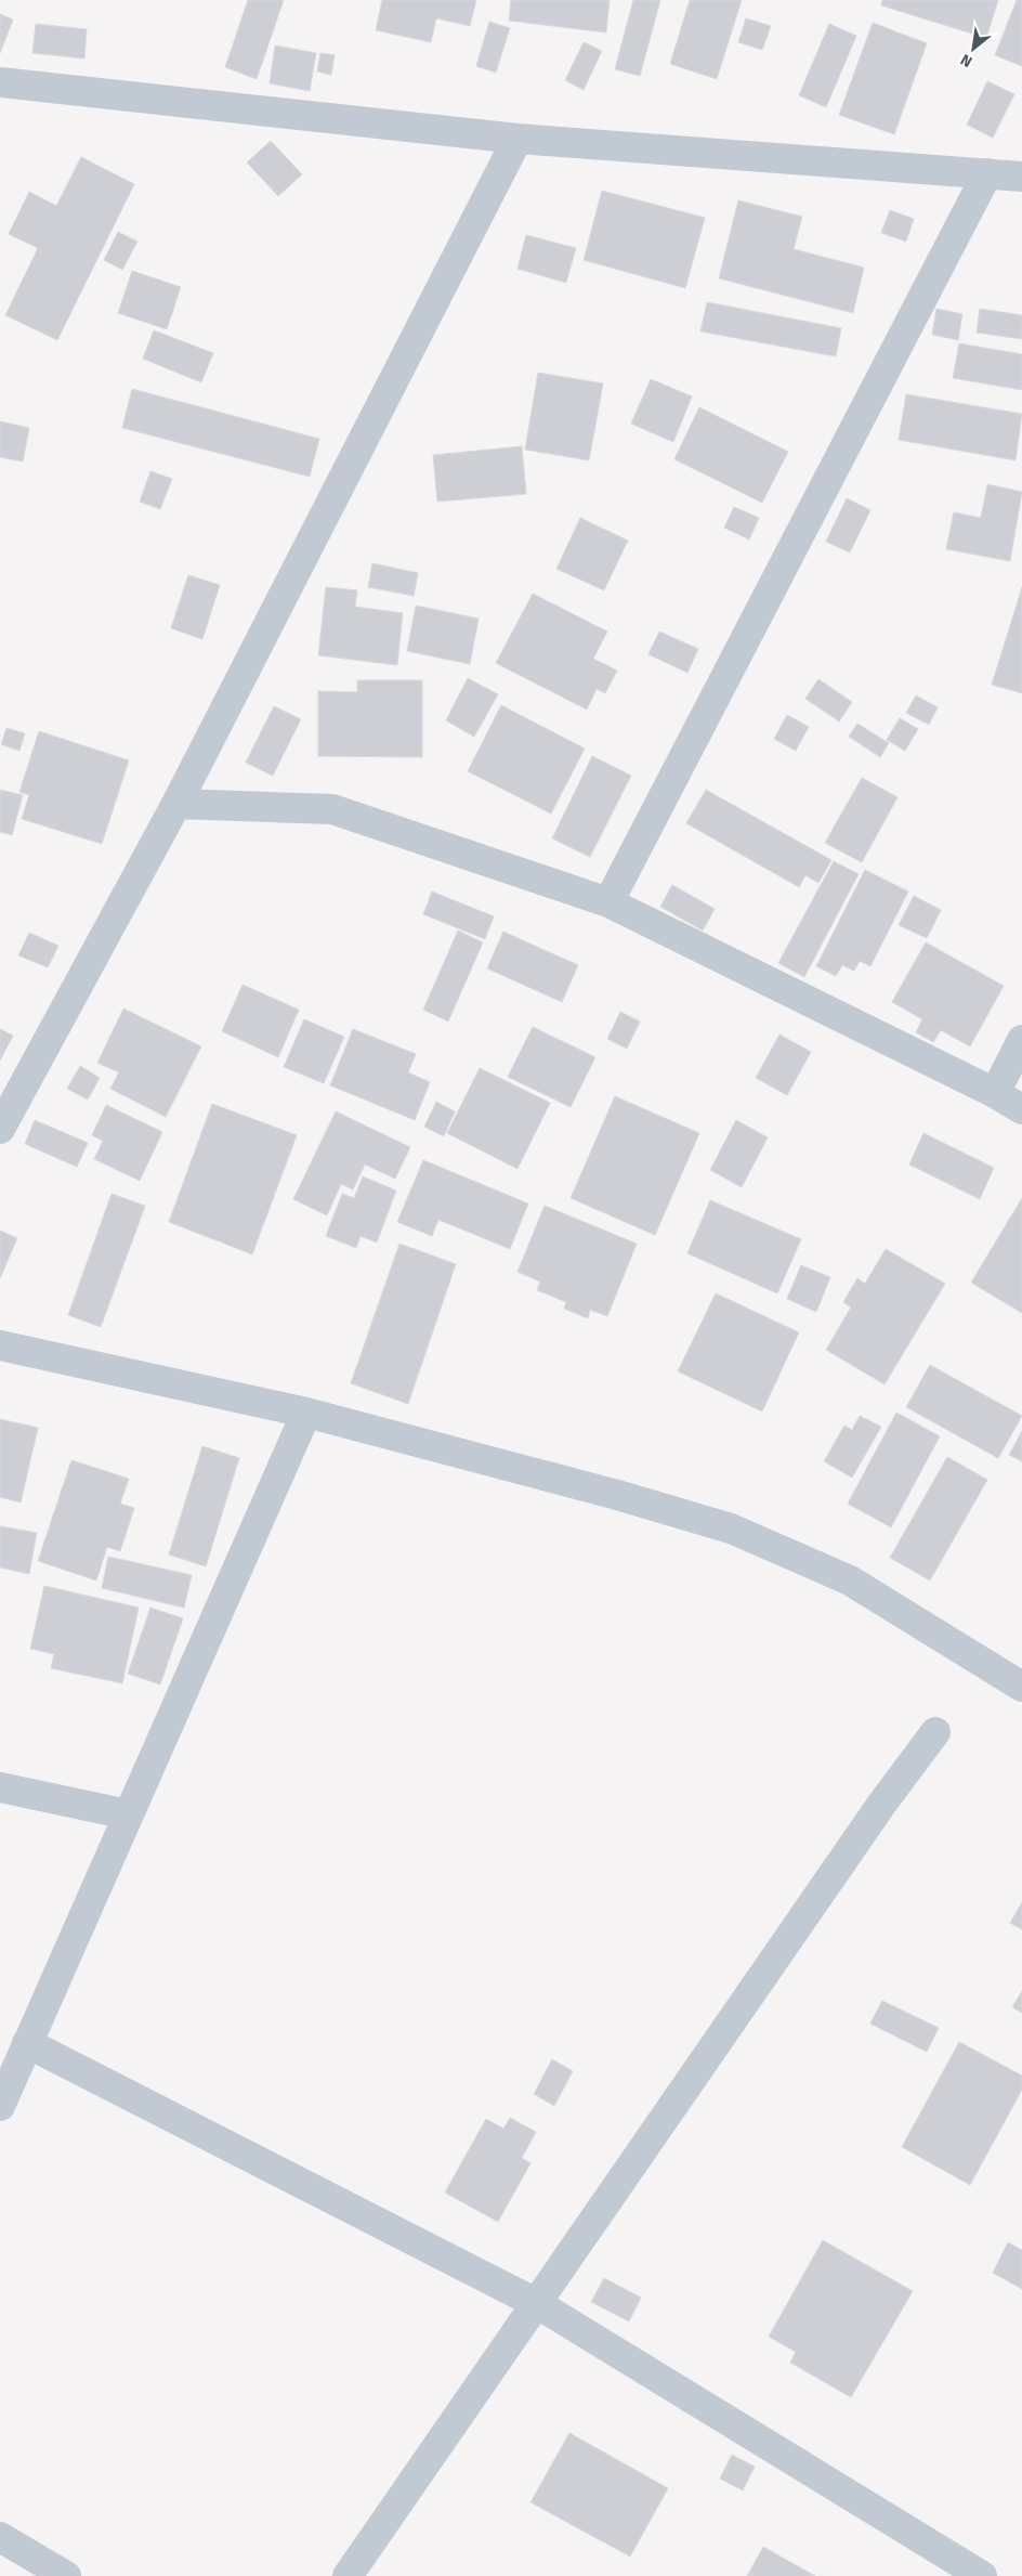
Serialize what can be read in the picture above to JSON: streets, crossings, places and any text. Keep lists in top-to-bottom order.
{
  "north": "bottom left"
}
